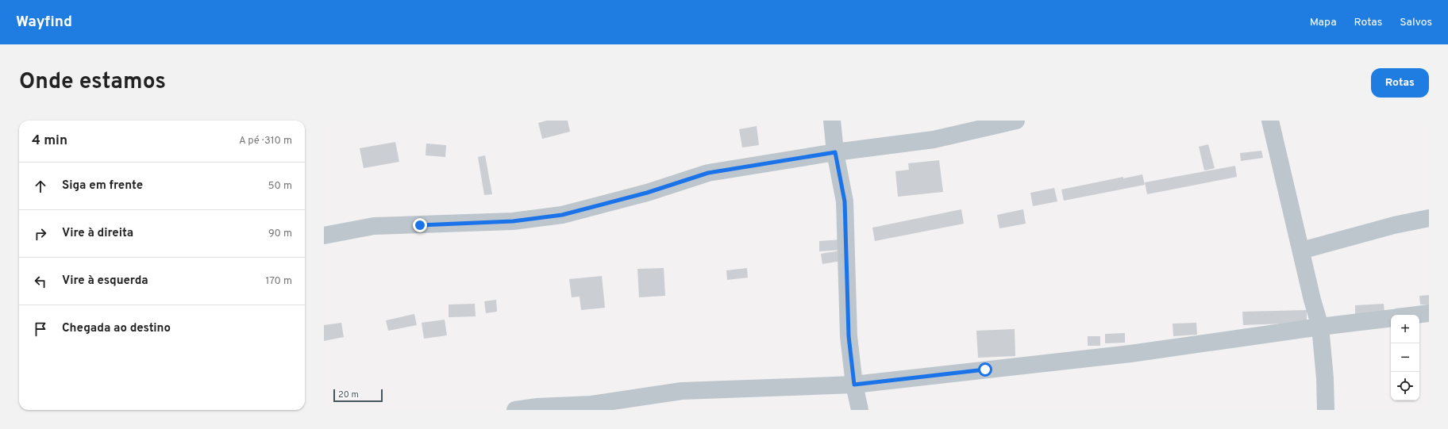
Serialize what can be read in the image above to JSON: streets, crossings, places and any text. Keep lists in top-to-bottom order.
{
  "scale_bar": "20 m",
  "page": {
    "header": "Wayfind",
    "nav": ["Mapa", "Rotas", "Salvos"],
    "title": "Onde estamos",
    "buttons": "Rotas",
    "heading": ["4 min", "A pé · 310 m"],
    "list": [
      ["Siga em frente", "50 m"],
      ["Vire à direita", "90 m"],
      ["Vire à esquerda", "170 m"],
      "Chegada ao destino"
    ],
    "map_buttons": ["+", "−"],
    "scale": "20 m"
  }
}
